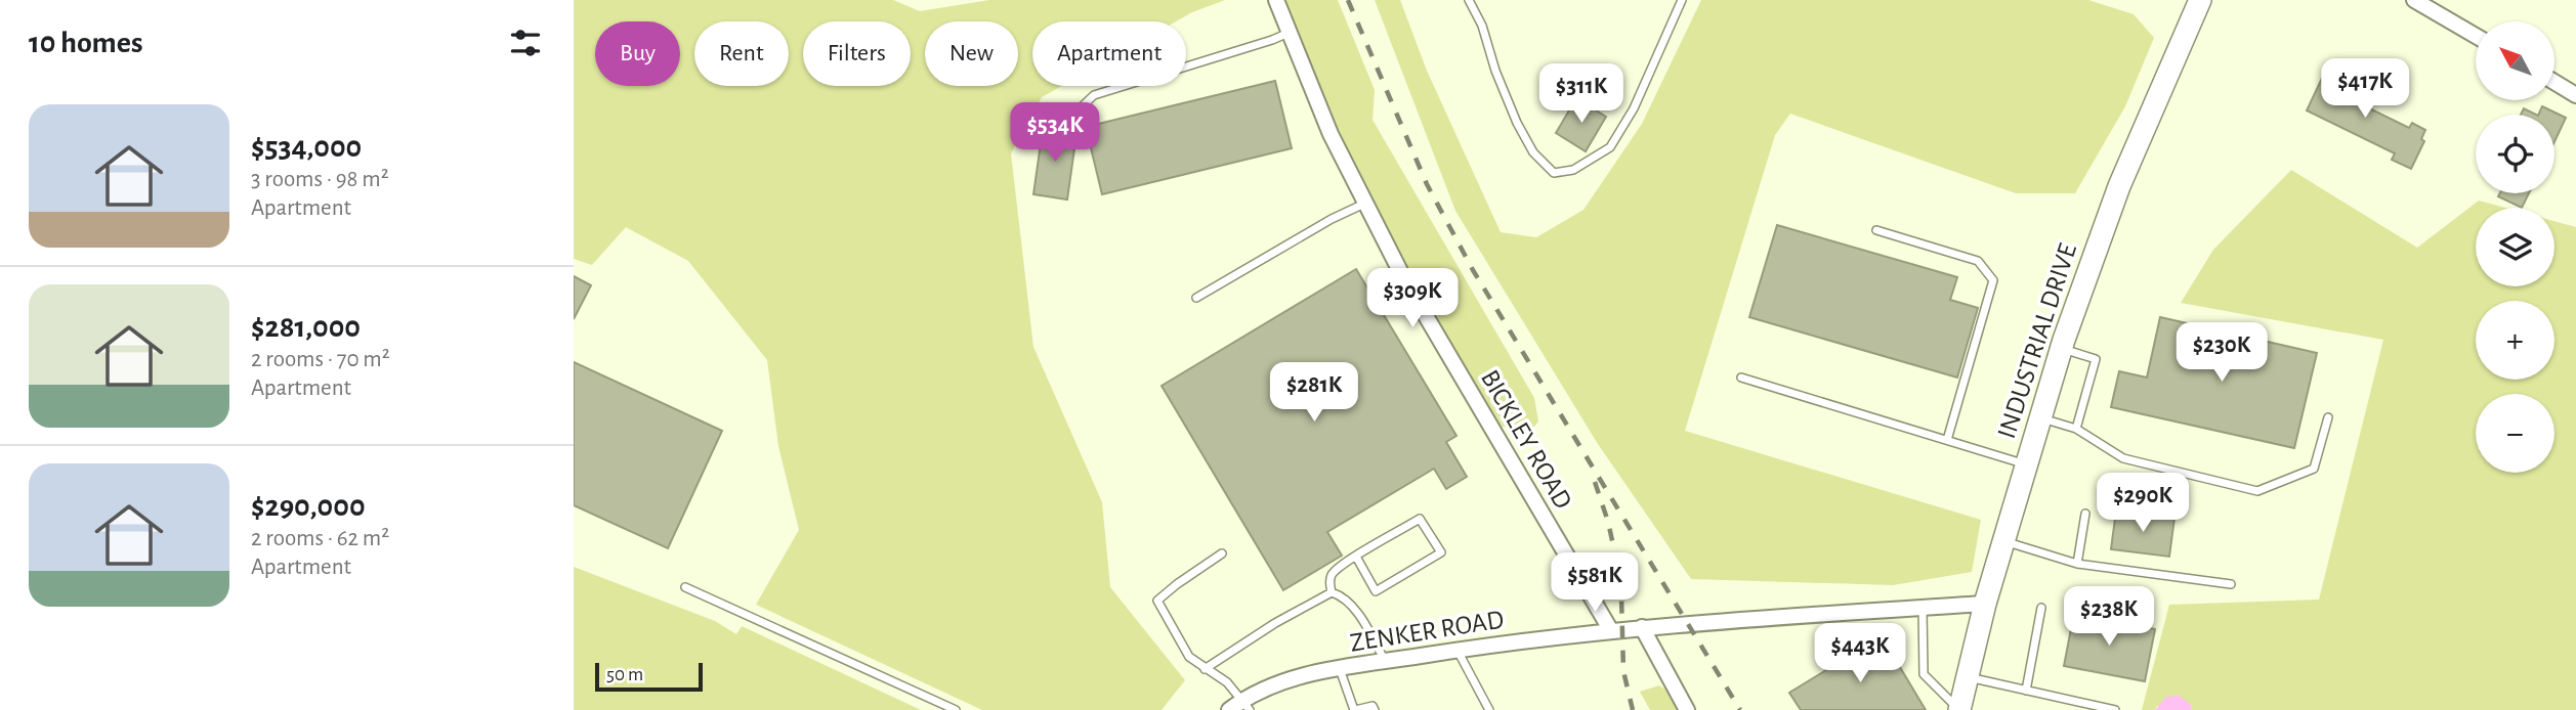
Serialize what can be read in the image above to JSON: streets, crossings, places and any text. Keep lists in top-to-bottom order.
{
  "streets": {
    "street": ["INDUSTRIAL DRIVE", "BICKLEY ROAD", "ZENKER ROAD"]
  },
  "crossings": [
    ["INDUSTRIAL DRIVE", "ZENKER ROAD"],
    ["BICKLEY ROAD", "ZENKER ROAD"]
  ],
  "scale_bar": "50 m",
  "north": "top left",
  "page": {
    "heading": "10 homes",
    "map_buttons": ["+", "−"],
    "chip": [
      "Buy",
      "Rent",
      "Filters",
      "New",
      "Apartment"
    ],
    "price": [
      "$417K",
      "$311K",
      "$534K",
      "$309K",
      "$230K",
      "$281K",
      "$290K",
      "$581K",
      "$238K",
      "$443K"
    ],
    "list": [
      {
        "name": "$534,000",
        "note": "3 rooms · 98 m² · Apartment"
      },
      {
        "name": "$281,000",
        "note": "2 rooms · 70 m² · Apartment"
      },
      {
        "name": "$290,000",
        "note": "2 rooms · 62 m² · Apartment"
      }
    ],
    "scale": "50 m"
  }
}
